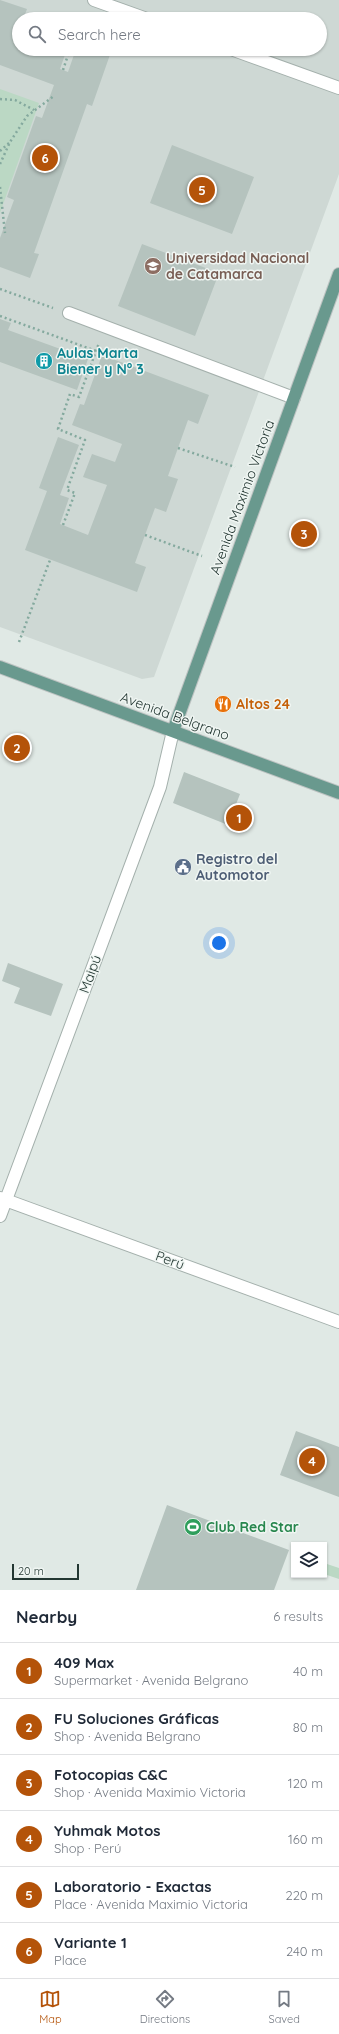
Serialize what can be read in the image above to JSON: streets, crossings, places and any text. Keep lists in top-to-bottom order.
{
  "streets": {
    "main road": ["Avenida Maximio Victoria", "Avenida Belgrano"],
    "street": ["Maipú", "Perú"]
  },
  "crossings": [
    ["Avenida Maximio Victoria", "Avenida Belgrano"],
    ["Avenida Maximio Victoria", "Maipú"],
    ["Avenida Belgrano", "Maipú"],
    ["Maipú", "Perú"]
  ],
  "places": {
    "school or university": ["Universidad Nacional de Catamarca"],
    "building": ["Aulas Marta Biener y N° 3"],
    "restaurant": ["Altos 24"],
    "public building": ["Registro del Automotor"],
    "sports": ["Club Red Star"]
  },
  "scale_bar": "20 m",
  "page": {
    "search": "Search here",
    "pins": [
      "6",
      "5",
      "3",
      "2",
      "1",
      "4"
    ],
    "scale": "20 m",
    "heading": ["Nearby", "6 results"],
    "list": [
      {
        "mark": "1",
        "name": "409 Max",
        "note": "Supermarket · Avenida Belgrano",
        "value": "40 m"
      },
      {
        "mark": "2",
        "name": "FU Soluciones Gráficas",
        "note": "Shop · Avenida Belgrano",
        "value": "80 m"
      },
      {
        "mark": "3",
        "name": "Fotocopias C&C",
        "note": "Shop · Avenida Maximio Victoria",
        "value": "120 m"
      },
      {
        "mark": "4",
        "name": "Yuhmak Motos",
        "note": "Shop · Perú",
        "value": "160 m"
      },
      {
        "mark": "5",
        "name": "Laboratorio - Exactas",
        "note": "Place · Avenida Maximio Victoria",
        "value": "220 m"
      },
      {
        "mark": "6",
        "name": "Variante 1",
        "note": "Place",
        "value": "240 m"
      }
    ],
    "nav": ["Map", "Directions", "Saved"]
  }
}
